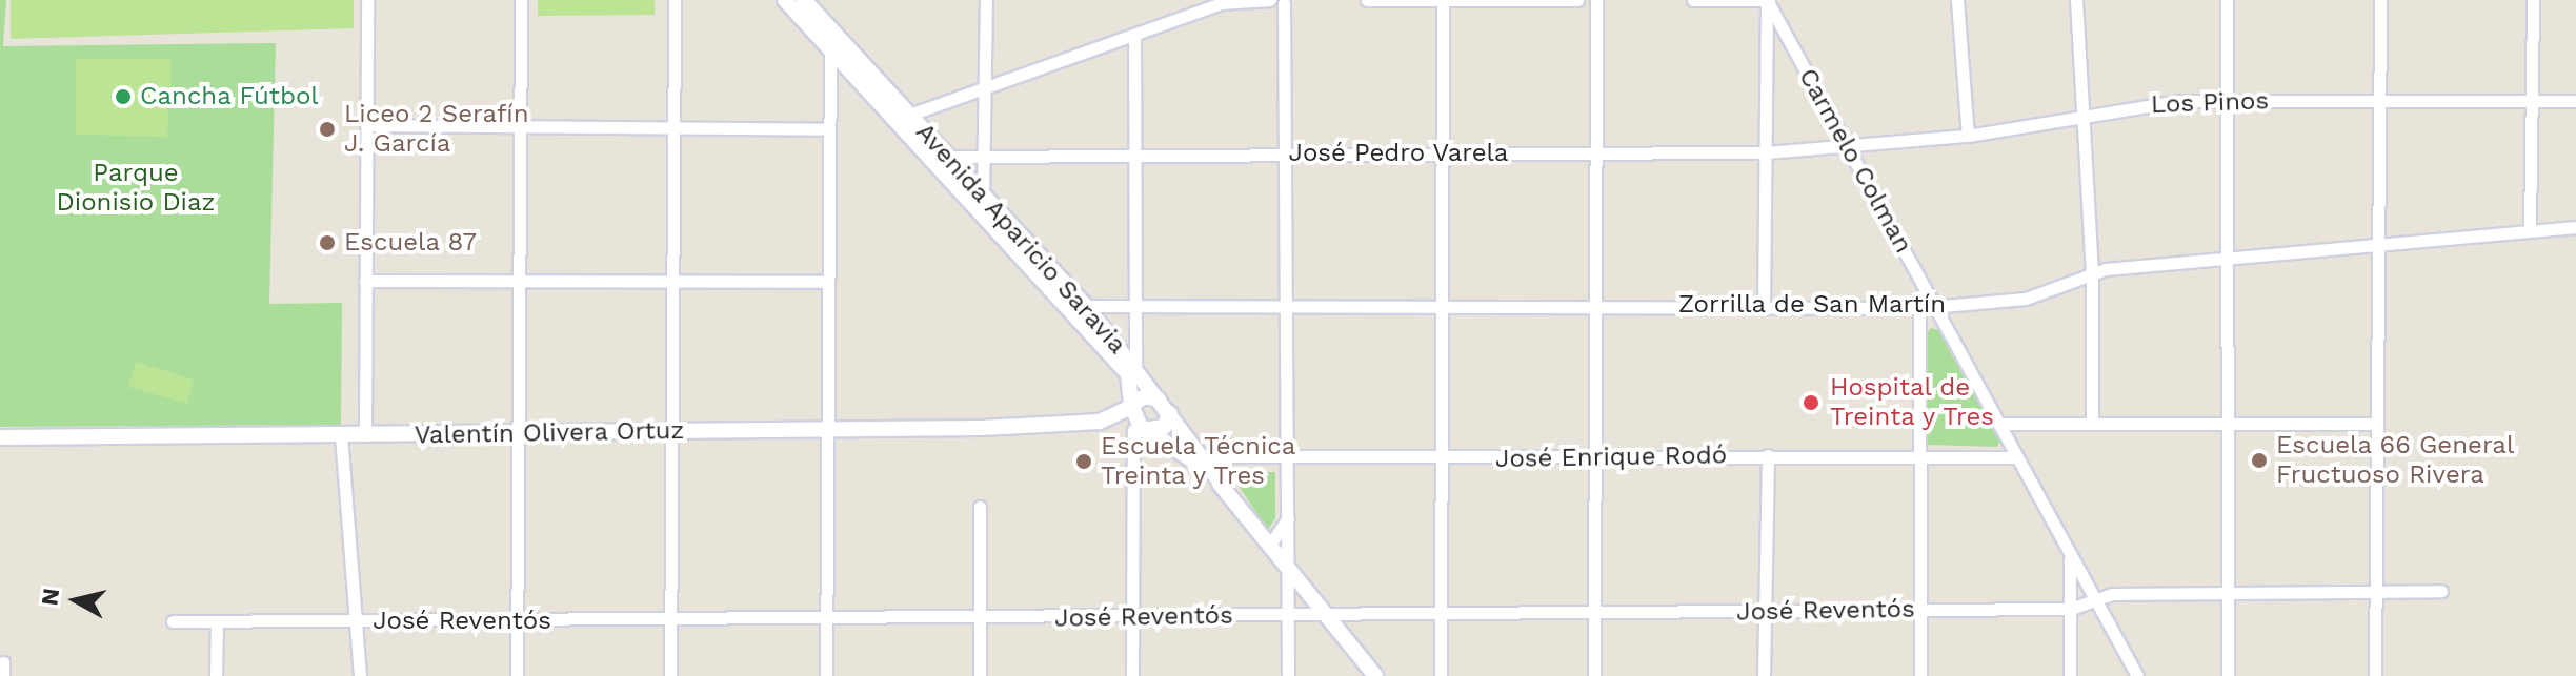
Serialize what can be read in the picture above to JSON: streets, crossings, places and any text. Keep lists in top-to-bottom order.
{
  "streets": {
    "street": [
      "Los Pinos",
      "José Pedro Varela",
      "Carmelo Colman",
      "Avenida Aparicio Saravia",
      "Zorrilla de San Martín",
      "Valentín Olivera Ortuz",
      "José Enrique Rodó",
      "José Reventós"
    ]
  },
  "crossings": [
    ["Los Pinos", "José Pedro Varela"],
    ["Los Pinos", "Carmelo Colman"],
    ["José Pedro Varela", "Carmelo Colman"],
    ["José Pedro Varela", "Avenida Aparicio Saravia"],
    ["Carmelo Colman", "Zorrilla de San Martín"],
    ["Carmelo Colman", "José Enrique Rodó"],
    ["Carmelo Colman", "José Reventós"],
    ["Avenida Aparicio Saravia", "Zorrilla de San Martín"],
    ["Avenida Aparicio Saravia", "Valentín Olivera Ortuz"],
    ["Avenida Aparicio Saravia", "José Enrique Rodó"],
    ["Avenida Aparicio Saravia", "José Reventós"]
  ],
  "parks": ["Parque Dionisio Diaz"],
  "places": [
    "Cancha Fútbol",
    "Liceo 2 Serafín J. García",
    "Escuela 87",
    "Hospital de Treinta y Tres",
    "Escuela 66 General Fructuoso Rivera",
    "Escuela Técnica Treinta y Tres"
  ],
  "north": "left"
}
